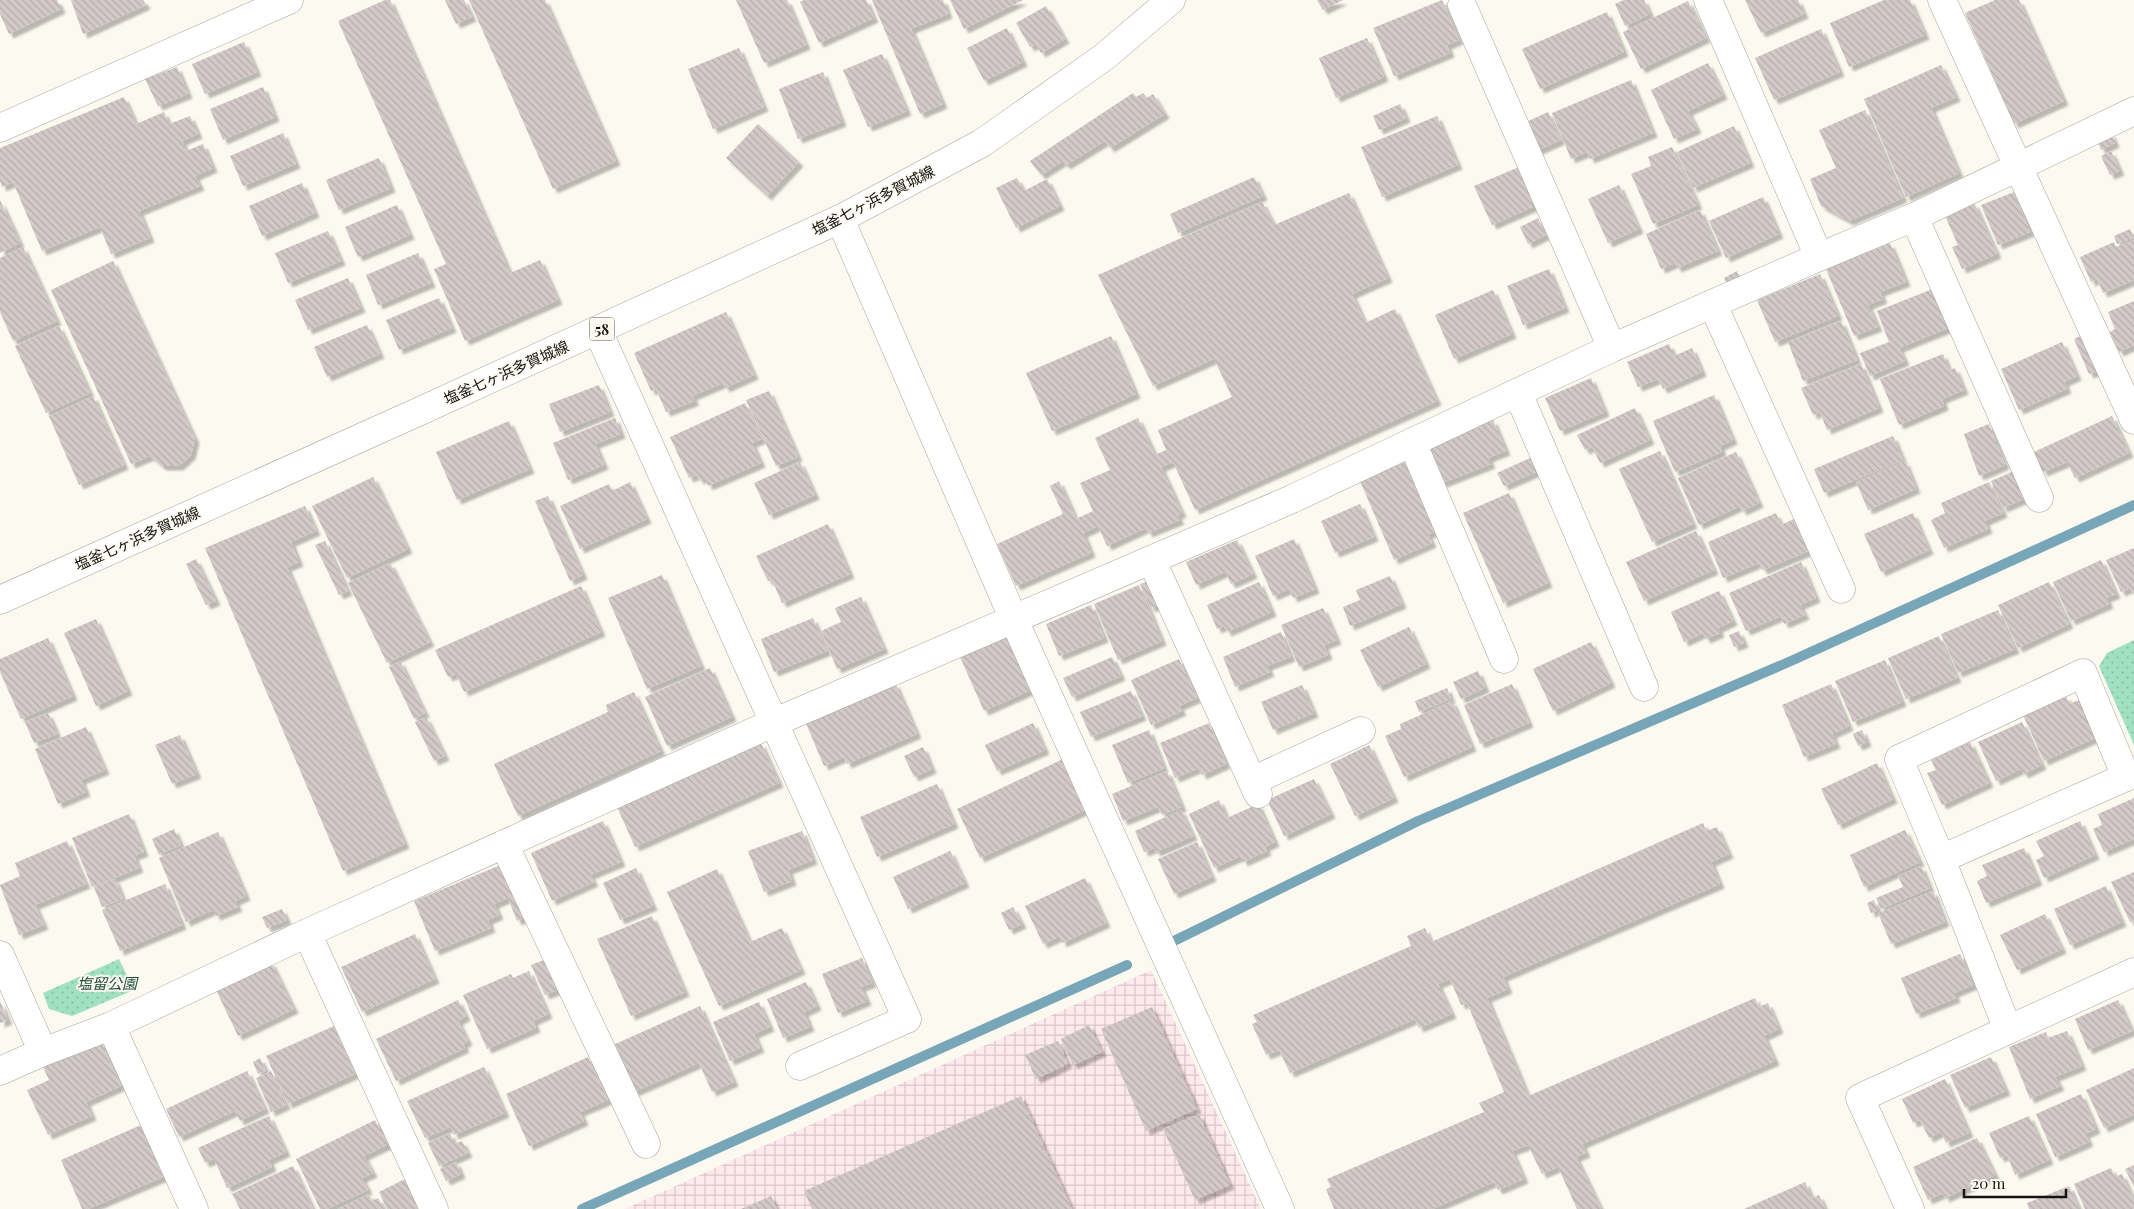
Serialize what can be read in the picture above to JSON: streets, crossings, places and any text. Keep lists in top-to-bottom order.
{
  "streets": {
    "street": ["塩釜七ヶ浜多賀城線", "58"]
  },
  "parks": ["塩留公園"],
  "scale_bar": "20 m"
}
